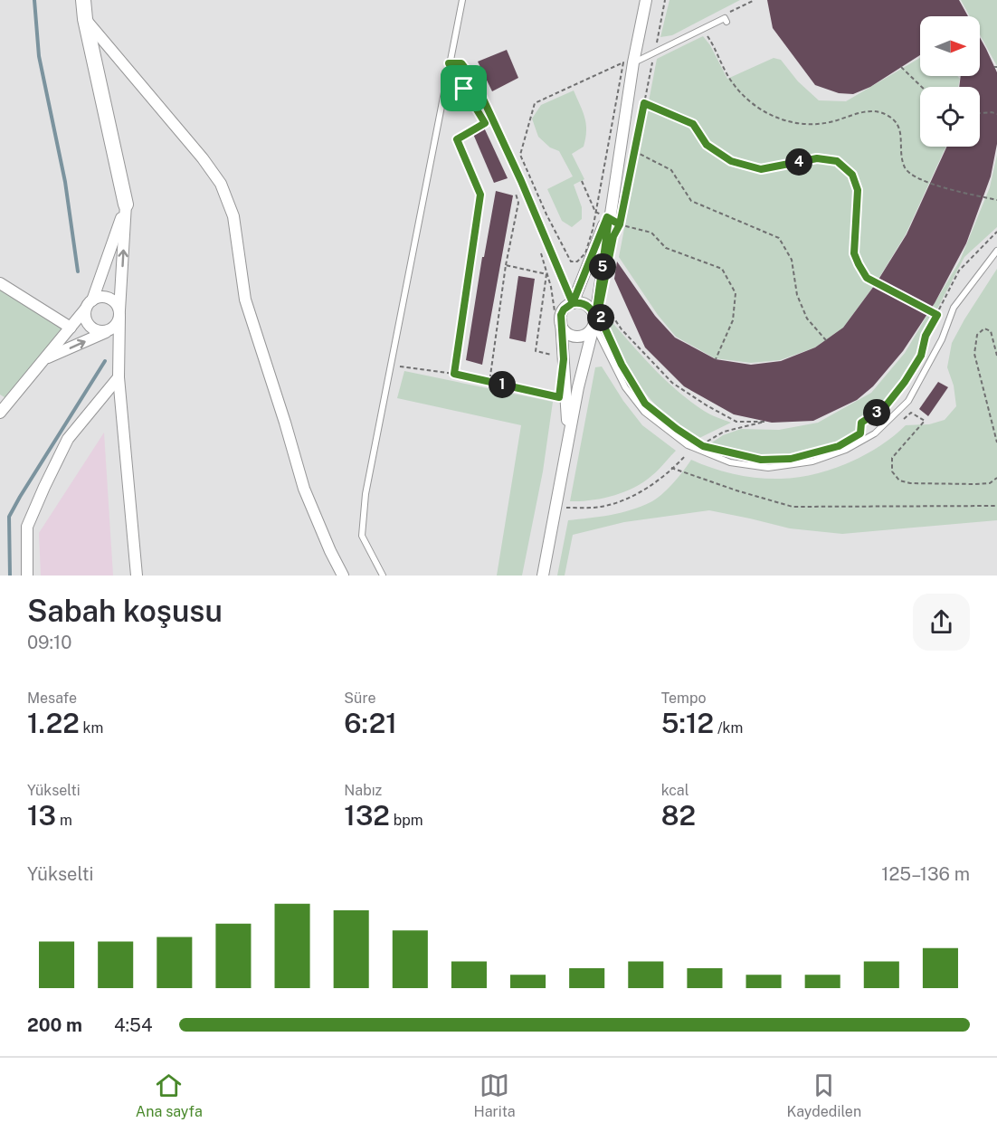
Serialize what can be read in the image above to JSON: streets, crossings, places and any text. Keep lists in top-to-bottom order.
{
  "north": "right",
  "page": {
    "pins": [
      "4",
      "5",
      "2",
      "1",
      "3"
    ],
    "heading": ["Sabah koşusu", "09:10"],
    "stats": [
      ["Mesafe", "1.22 km"],
      ["Süre", "6:21"],
      ["Tempo", "5:12 /km"],
      ["Yükselti", "13 m"],
      ["Nabız", "132 bpm"],
      ["kcal", "82"]
    ],
    "chart": ["Yükselti", "125–136 m"],
    "list": [
      {
        "name": "200 m",
        "note": "4:54"
      }
    ],
    "tabs": ["Ana sayfa", "Harita", "Kaydedilen"]
  }
}
